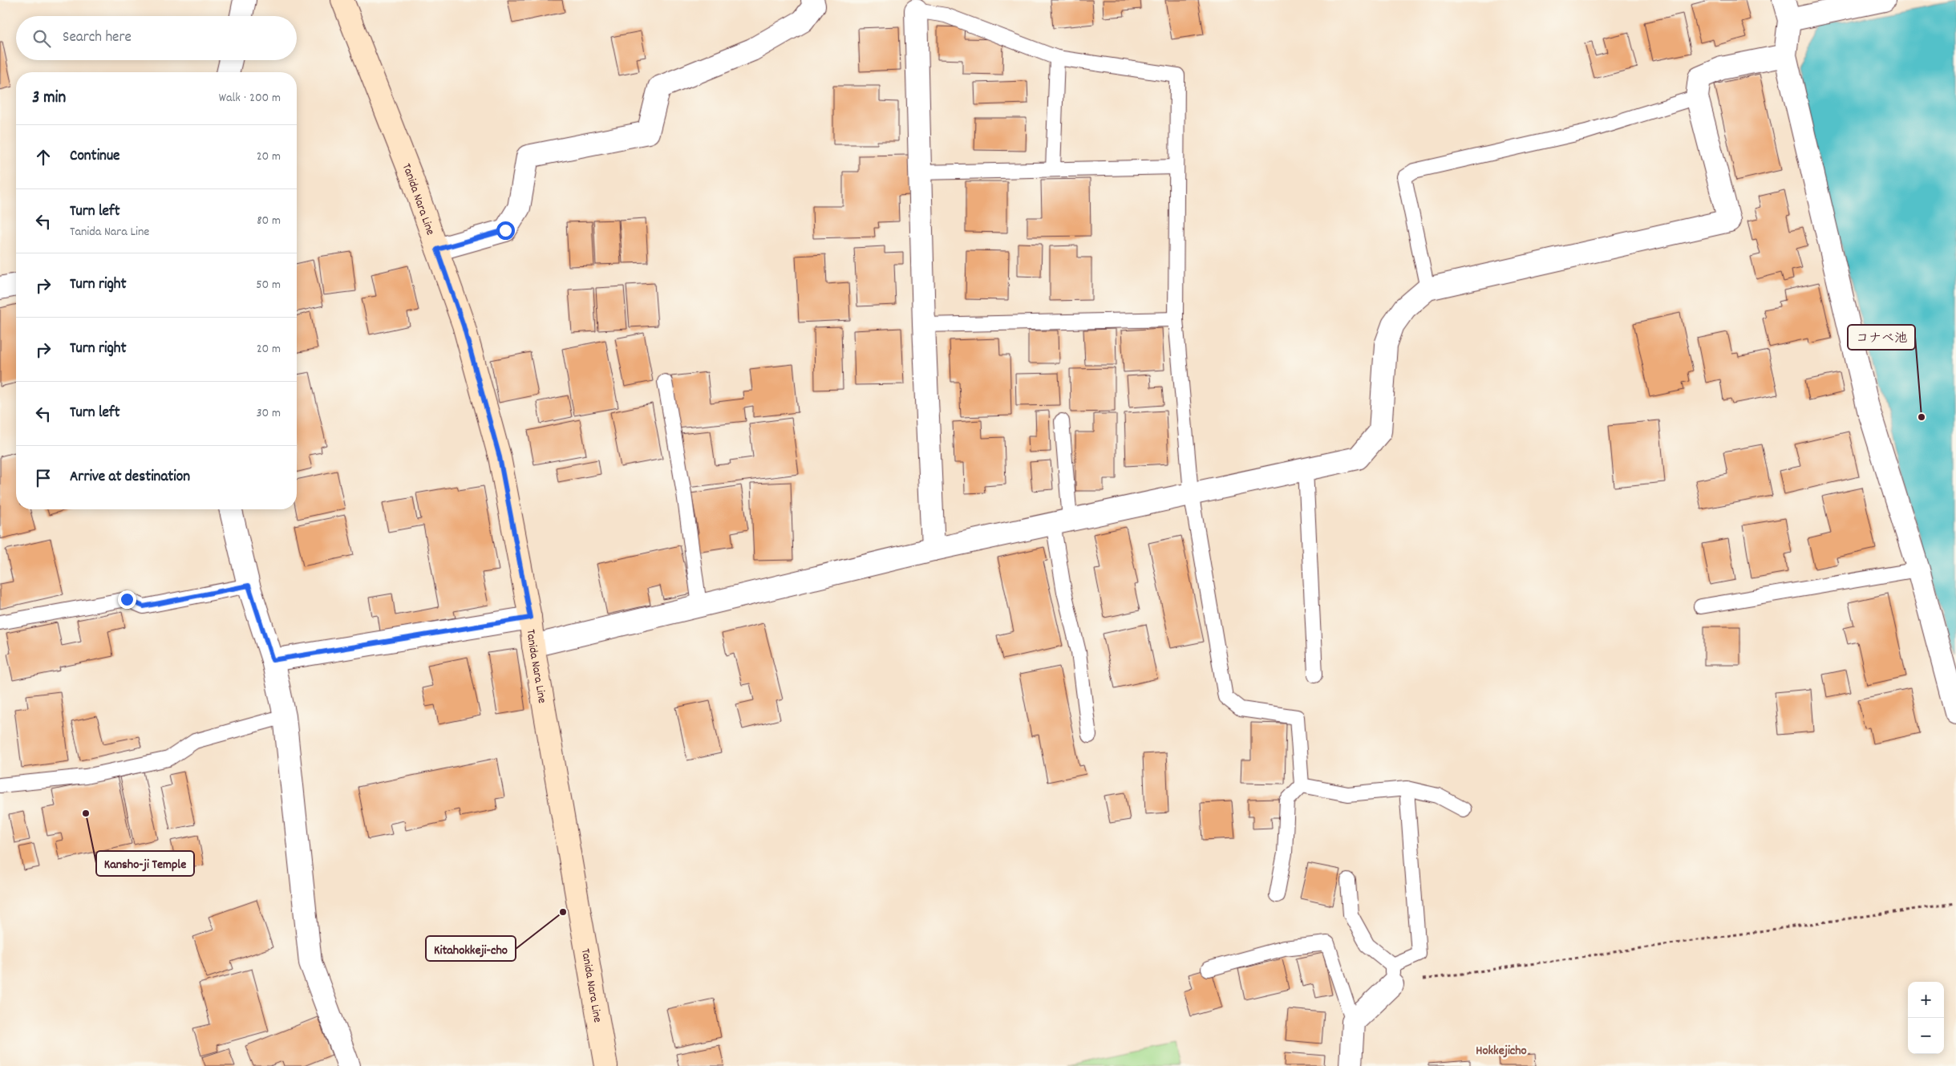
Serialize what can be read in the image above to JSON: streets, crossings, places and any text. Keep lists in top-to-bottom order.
{
  "streets": {
    "main road": ["Tanida Nara Line"]
  },
  "districts": ["Hokkejicho"],
  "places": ["コナベ池", "Kansho-ji Temple", "Kitahokkeji-cho"],
  "page": {
    "search": "Search here",
    "heading": ["3 min", "Walk · 200 m"],
    "list": [
      ["Continue", "20 m"],
      ["Turn left", "Tanida Nara Line", "80 m"],
      ["Turn right", "50 m"],
      ["Turn right", "20 m"],
      ["Turn left", "30 m"],
      "Arrive at destination"
    ],
    "map_buttons": ["+", "−"]
  }
}
